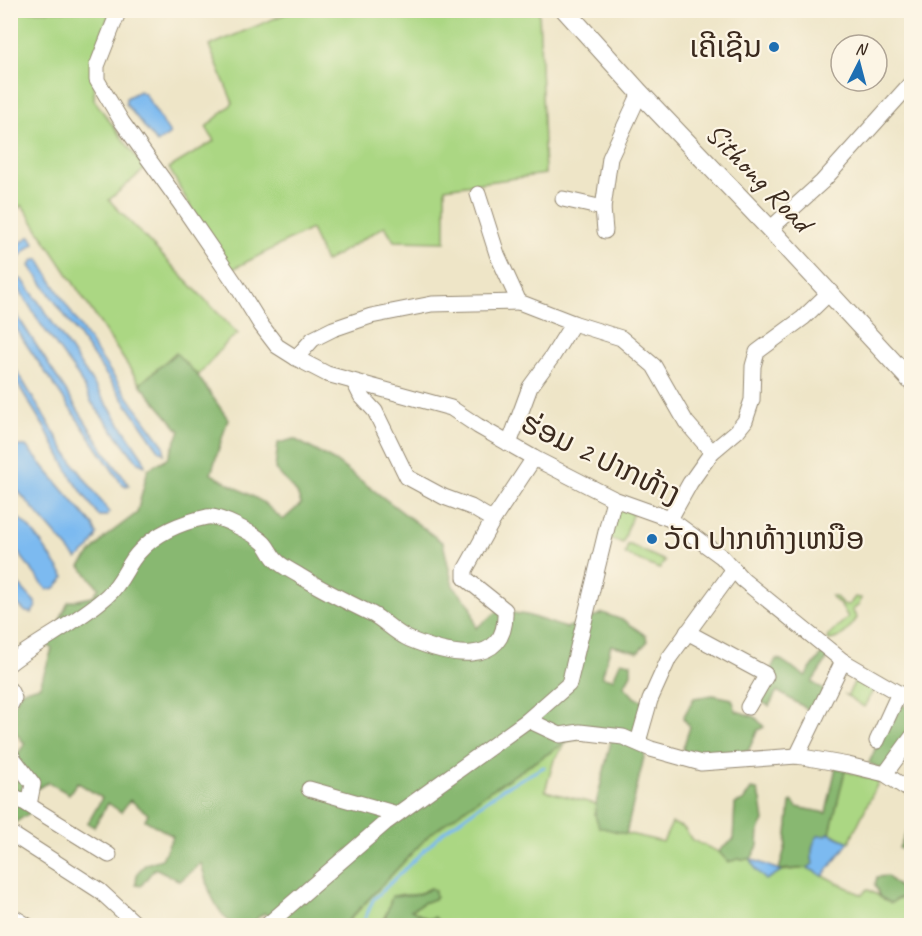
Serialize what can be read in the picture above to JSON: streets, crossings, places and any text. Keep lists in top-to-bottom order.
{
  "streets": {
    "main road": ["Sithong Road"],
    "street": ["ຮ່ອມ 2 ປາກທ້າງ"]
  },
  "places": ["ເຄີເຊີນ", "ວັດ ປາກທ້າງເຫນືອ"],
  "north": "top"
}
